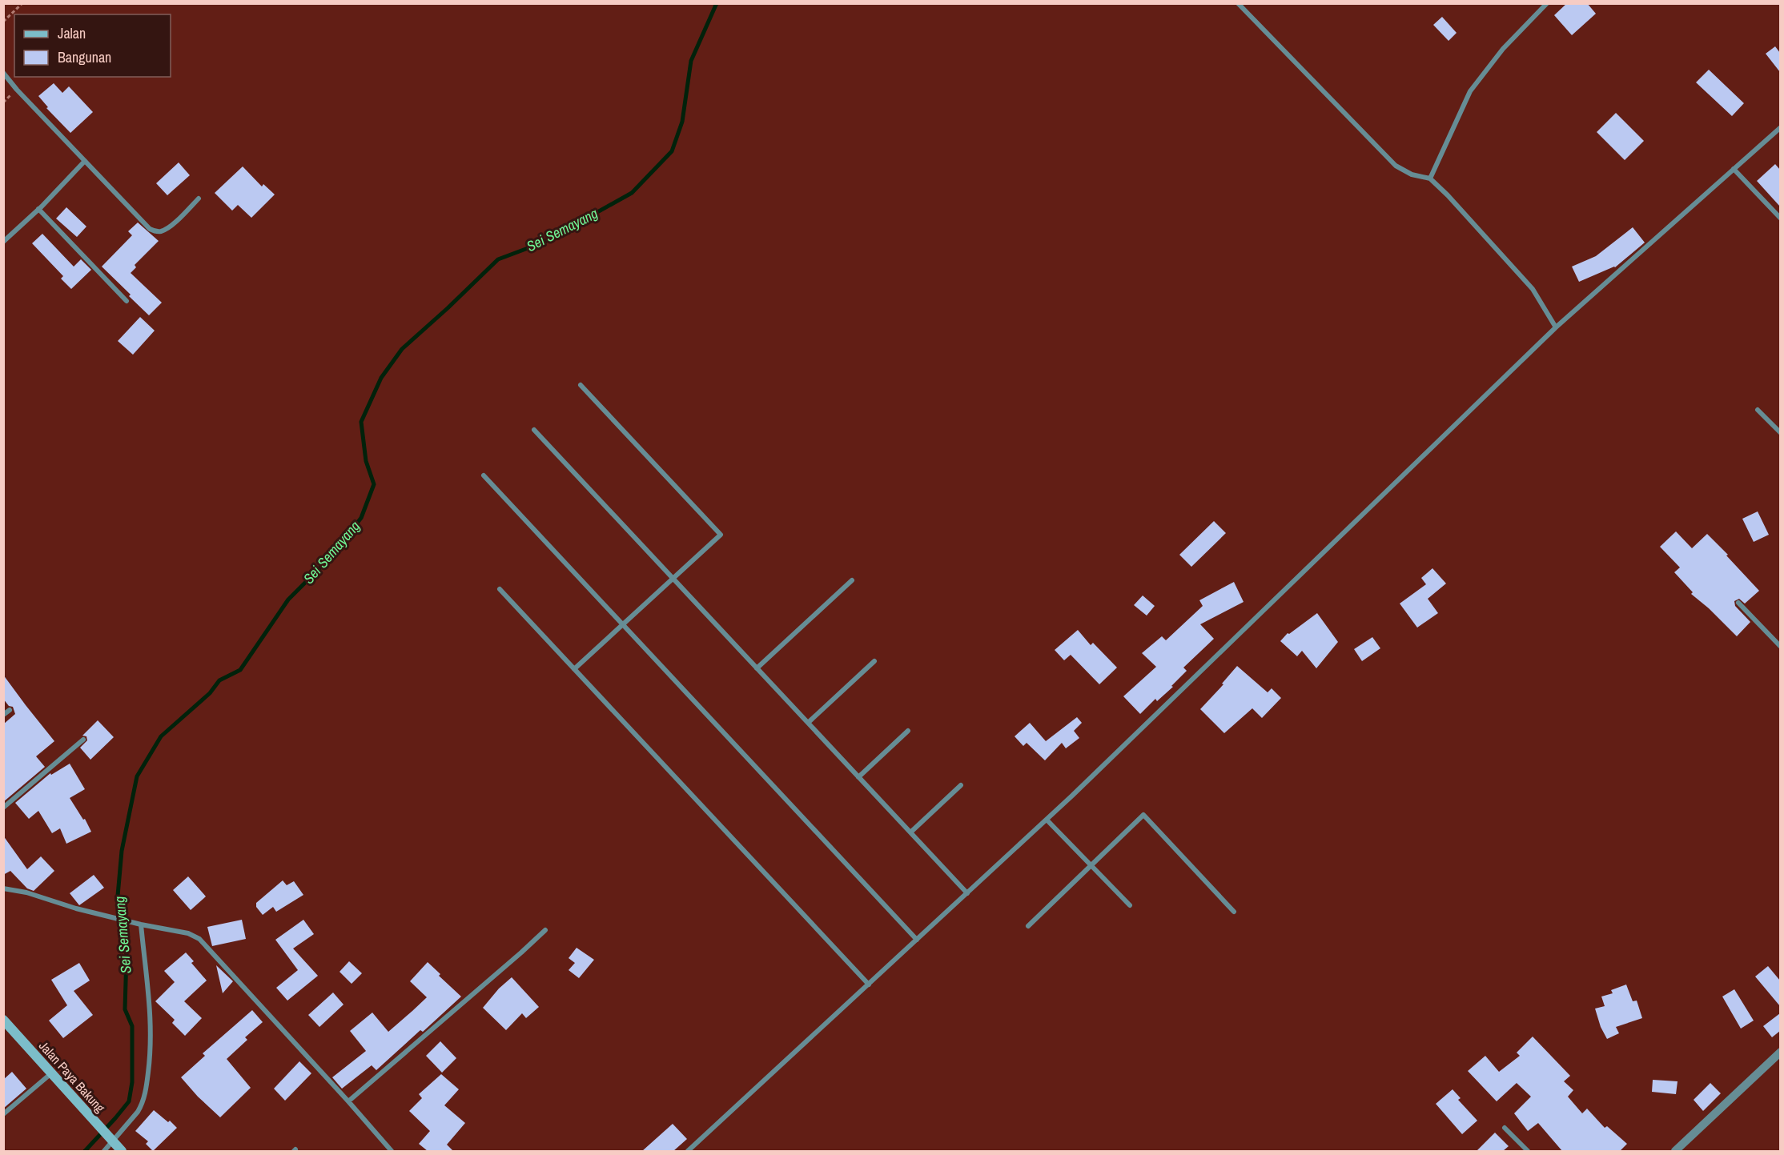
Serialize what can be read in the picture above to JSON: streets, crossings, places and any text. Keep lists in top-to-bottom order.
{
  "streets": {
    "main road": ["Jalan Paya Bakung"]
  },
  "water": ["Sei Semayang"],
  "legend": ["Jalan", "Bangunan"]
}
